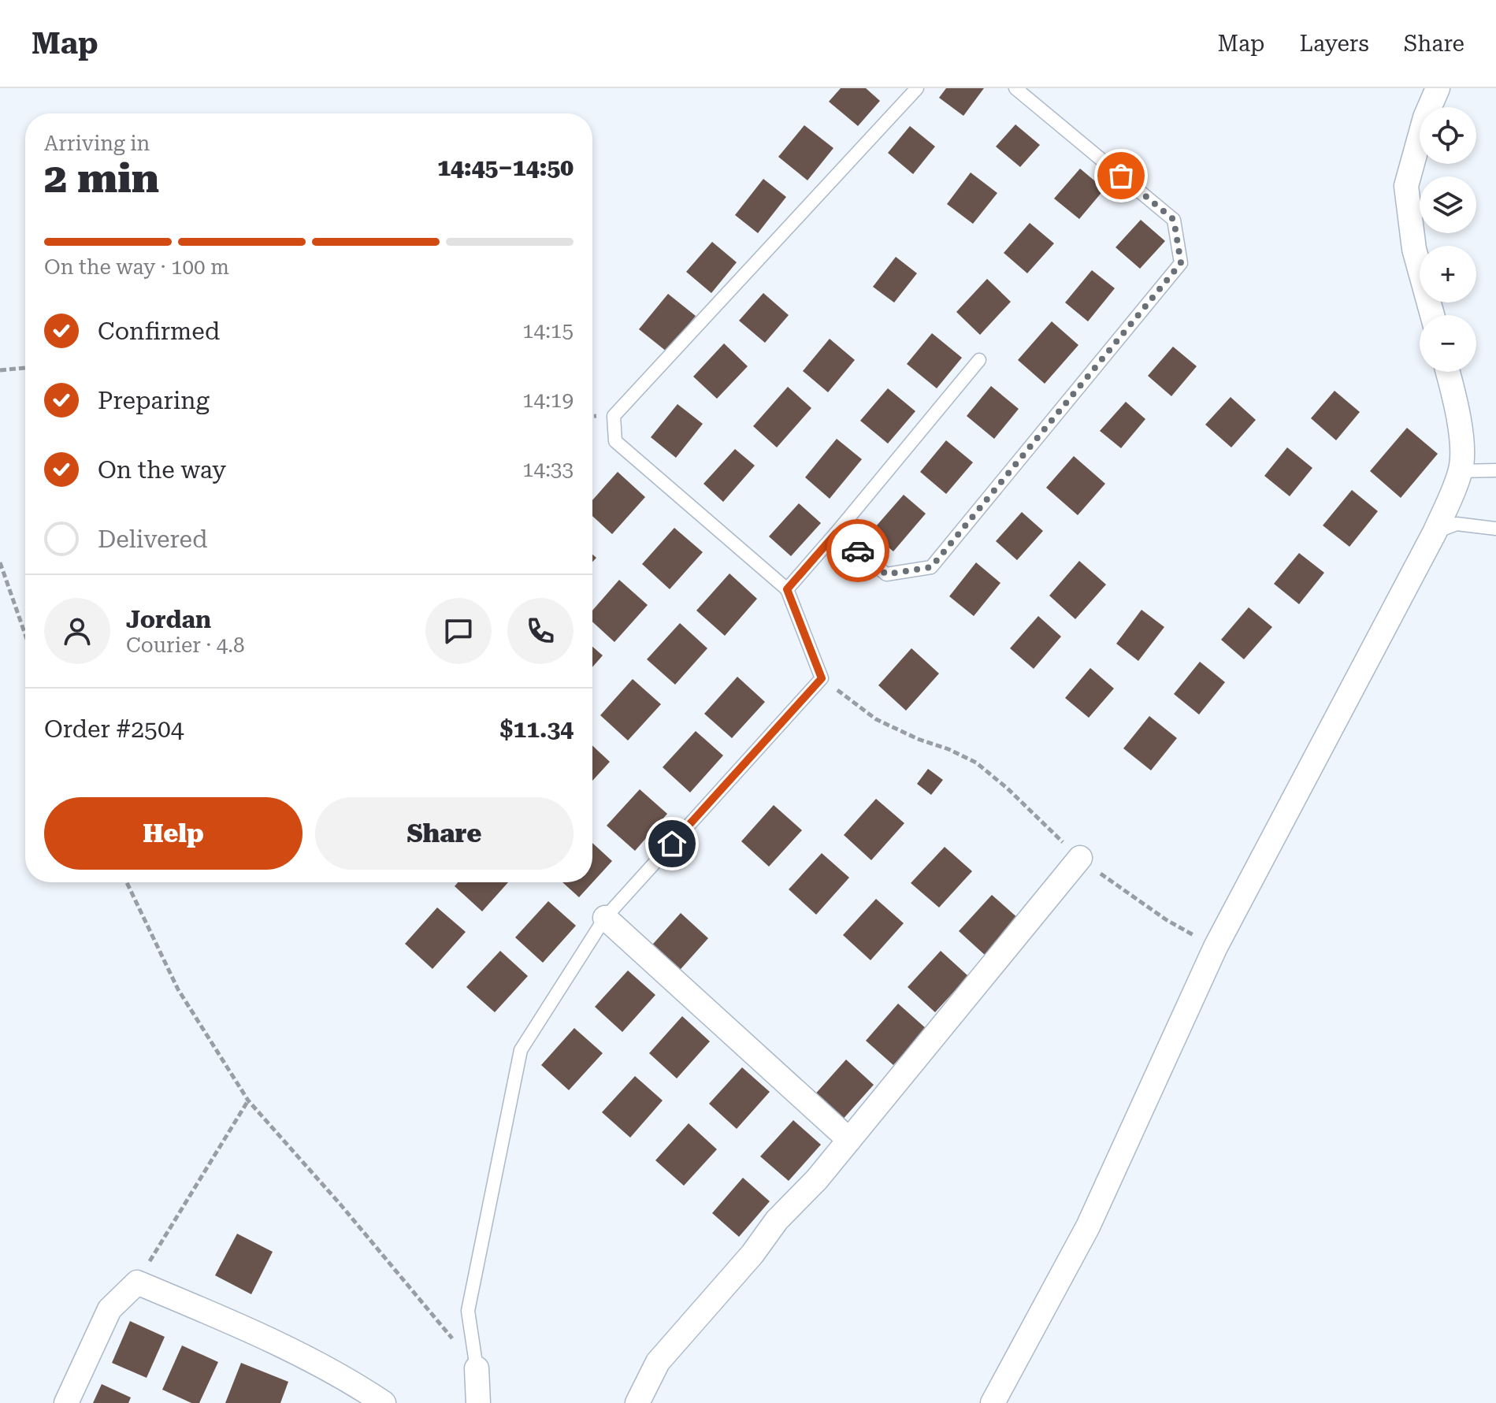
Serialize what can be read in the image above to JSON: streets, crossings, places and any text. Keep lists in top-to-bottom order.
{
  "page": {
    "header": "Map",
    "nav": ["Map", "Layers", "Share"],
    "map_buttons": ["+", "−"],
    "heading": ["2 min", "Arriving in", "14:45–14:50"],
    "panel": [
      "Jordan",
      "Courier · 4.8",
      "Order #2504",
      "$11.34"
    ],
    "bar": "On the way · 100 m",
    "list": [
      ["Confirmed", "14:15"],
      ["Preparing", "14:19"],
      ["On the way", "14:33"],
      "Delivered"
    ],
    "buttons": ["Help", "Share"]
  }
}
